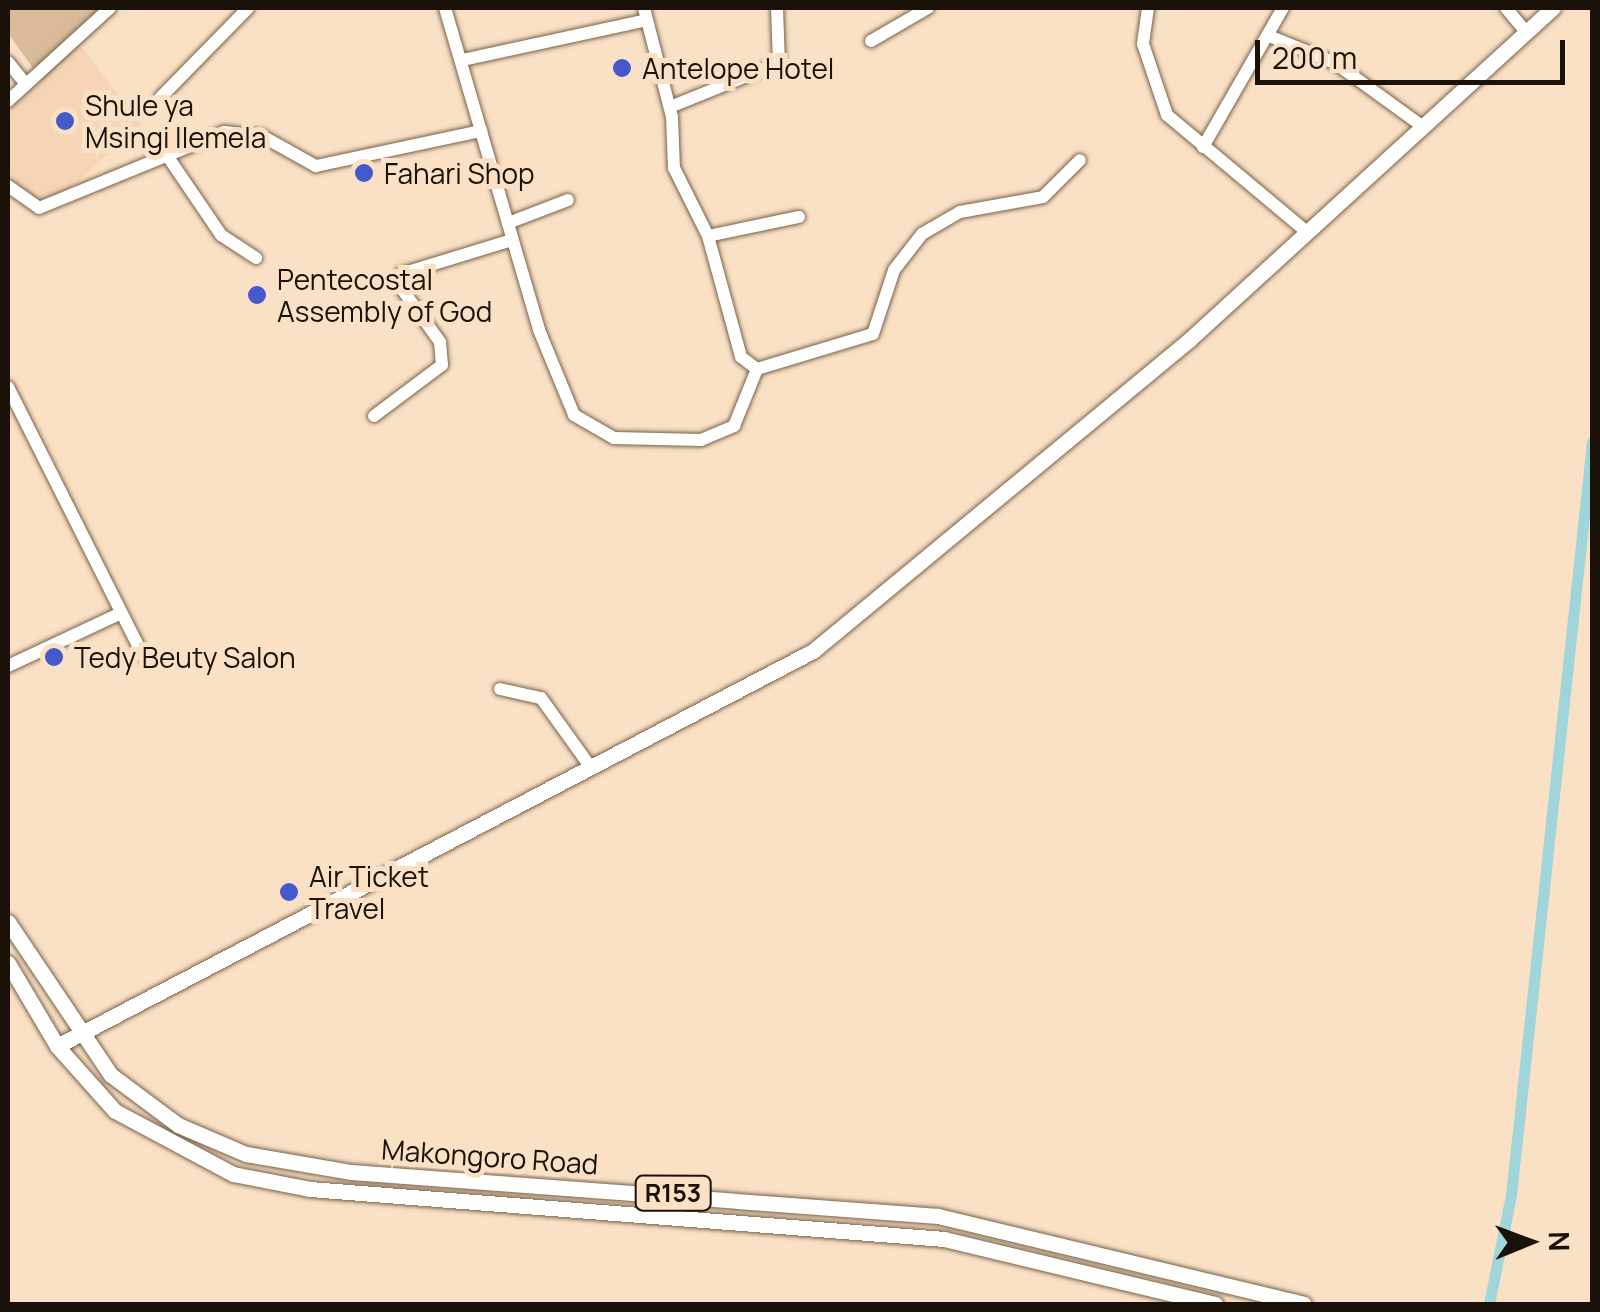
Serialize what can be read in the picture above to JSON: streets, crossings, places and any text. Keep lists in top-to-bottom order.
{
  "streets": {
    "main road": ["Makongoro Road", "R153"]
  },
  "places": [
    "Antelope Hotel",
    "Shule ya Msingi Ilemela",
    "Fahari Shop",
    "Pentecostal Assembly of God",
    "Tedy Beuty Salon",
    "Air Ticket Travel"
  ],
  "scale_bar": "200 m",
  "north": "right"
}
